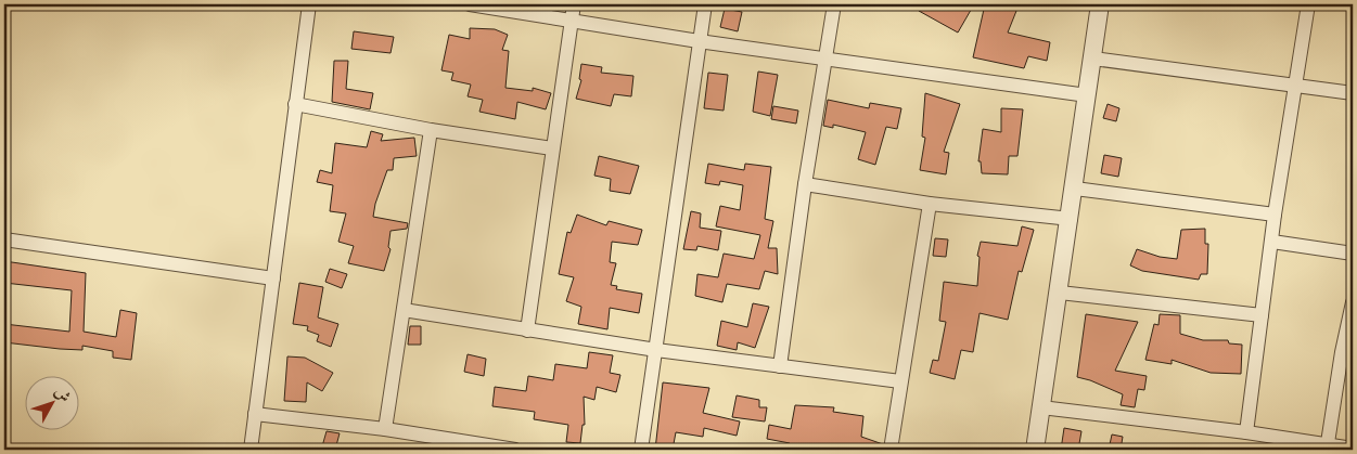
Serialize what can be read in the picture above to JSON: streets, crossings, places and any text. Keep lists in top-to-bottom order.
{
  "north": "top right"
}
